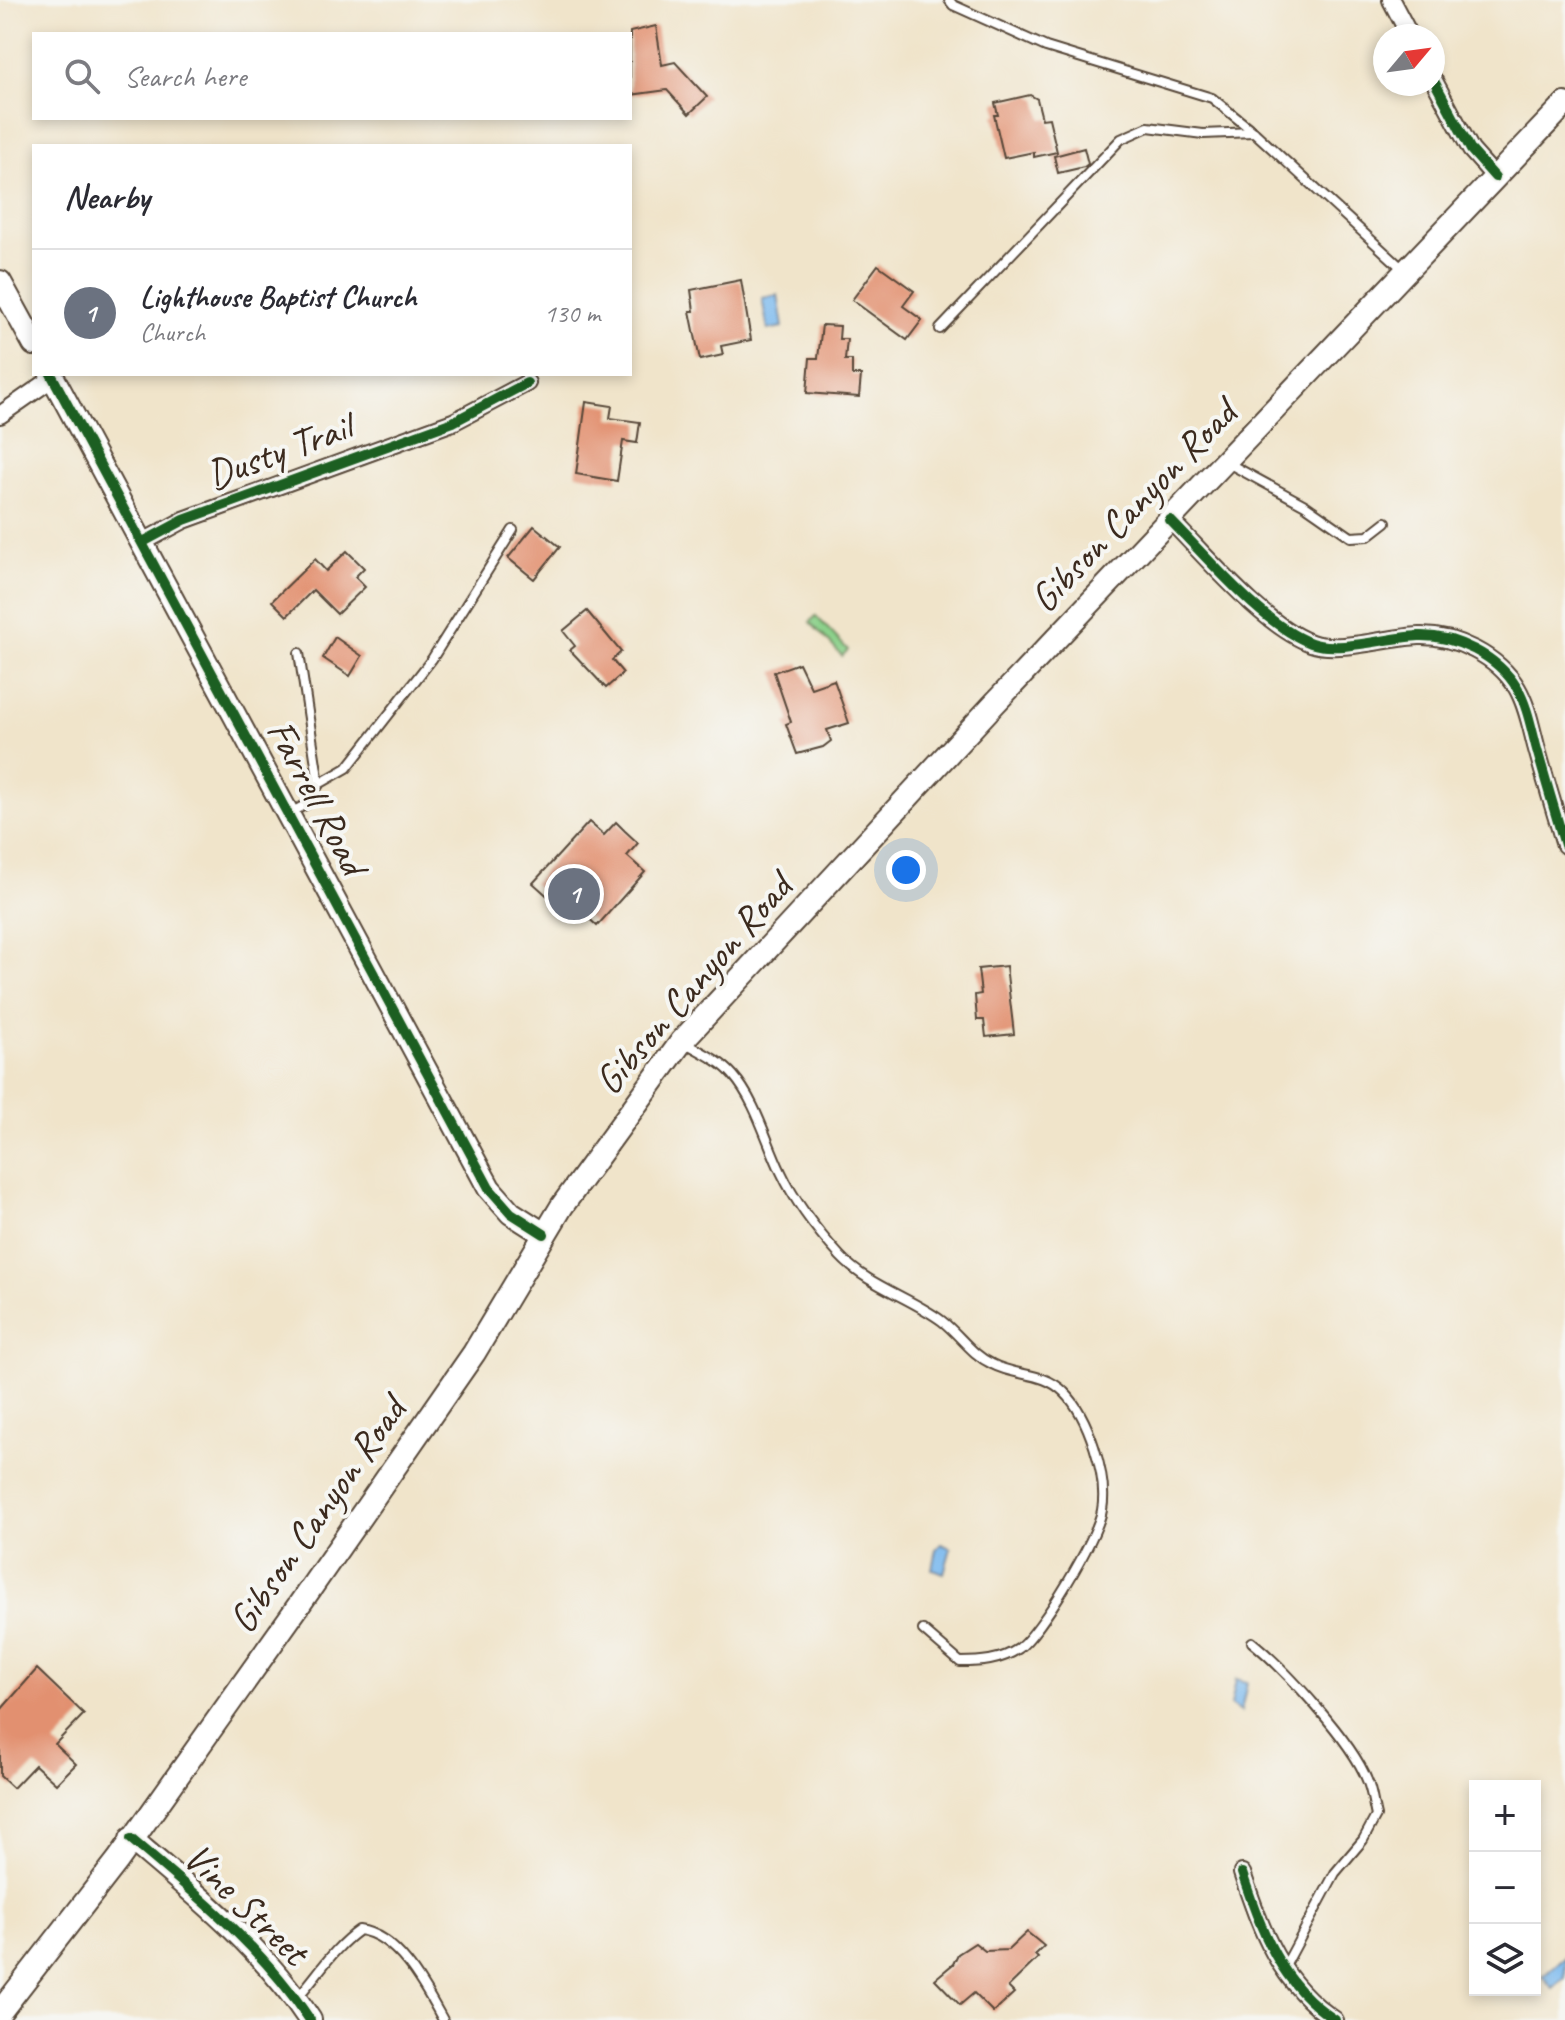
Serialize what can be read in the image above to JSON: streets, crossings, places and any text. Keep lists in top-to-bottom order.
{
  "streets": {
    "main road": ["Gibson Canyon Road", "Farrell Road", "Vine Street"],
    "street": ["Dusty Trail"]
  },
  "crossings": [
    ["Dusty Trail", "Farrell Road"],
    ["Gibson Canyon Road", "Farrell Road"],
    ["Gibson Canyon Road", "Vine Street"]
  ],
  "north": "top right",
  "page": {
    "search": "Search here",
    "heading": "Nearby",
    "list": [
      {
        "mark": "1",
        "name": "Lighthouse Baptist Church",
        "note": "Church",
        "value": "130 m"
      }
    ],
    "pins": "1",
    "map_buttons": ["+", "−"]
  }
}
